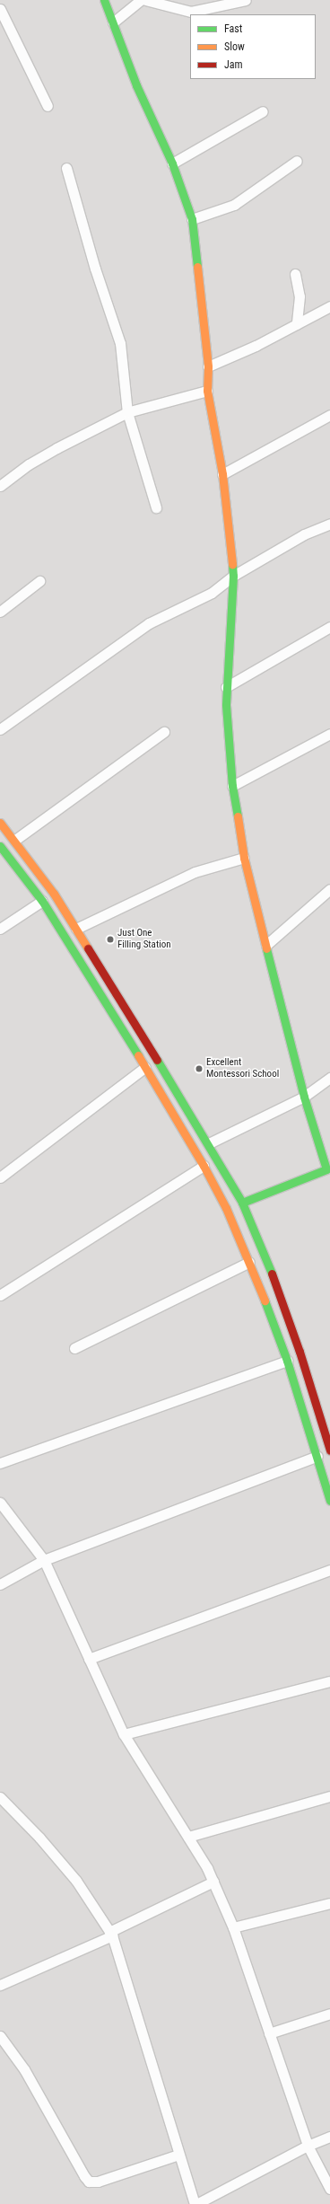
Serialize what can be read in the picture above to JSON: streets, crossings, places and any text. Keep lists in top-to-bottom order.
{
  "places": ["Just One Filling Station", "Excellent Montessori School"],
  "legend": ["Fast", "Slow", "Jam"]
}
